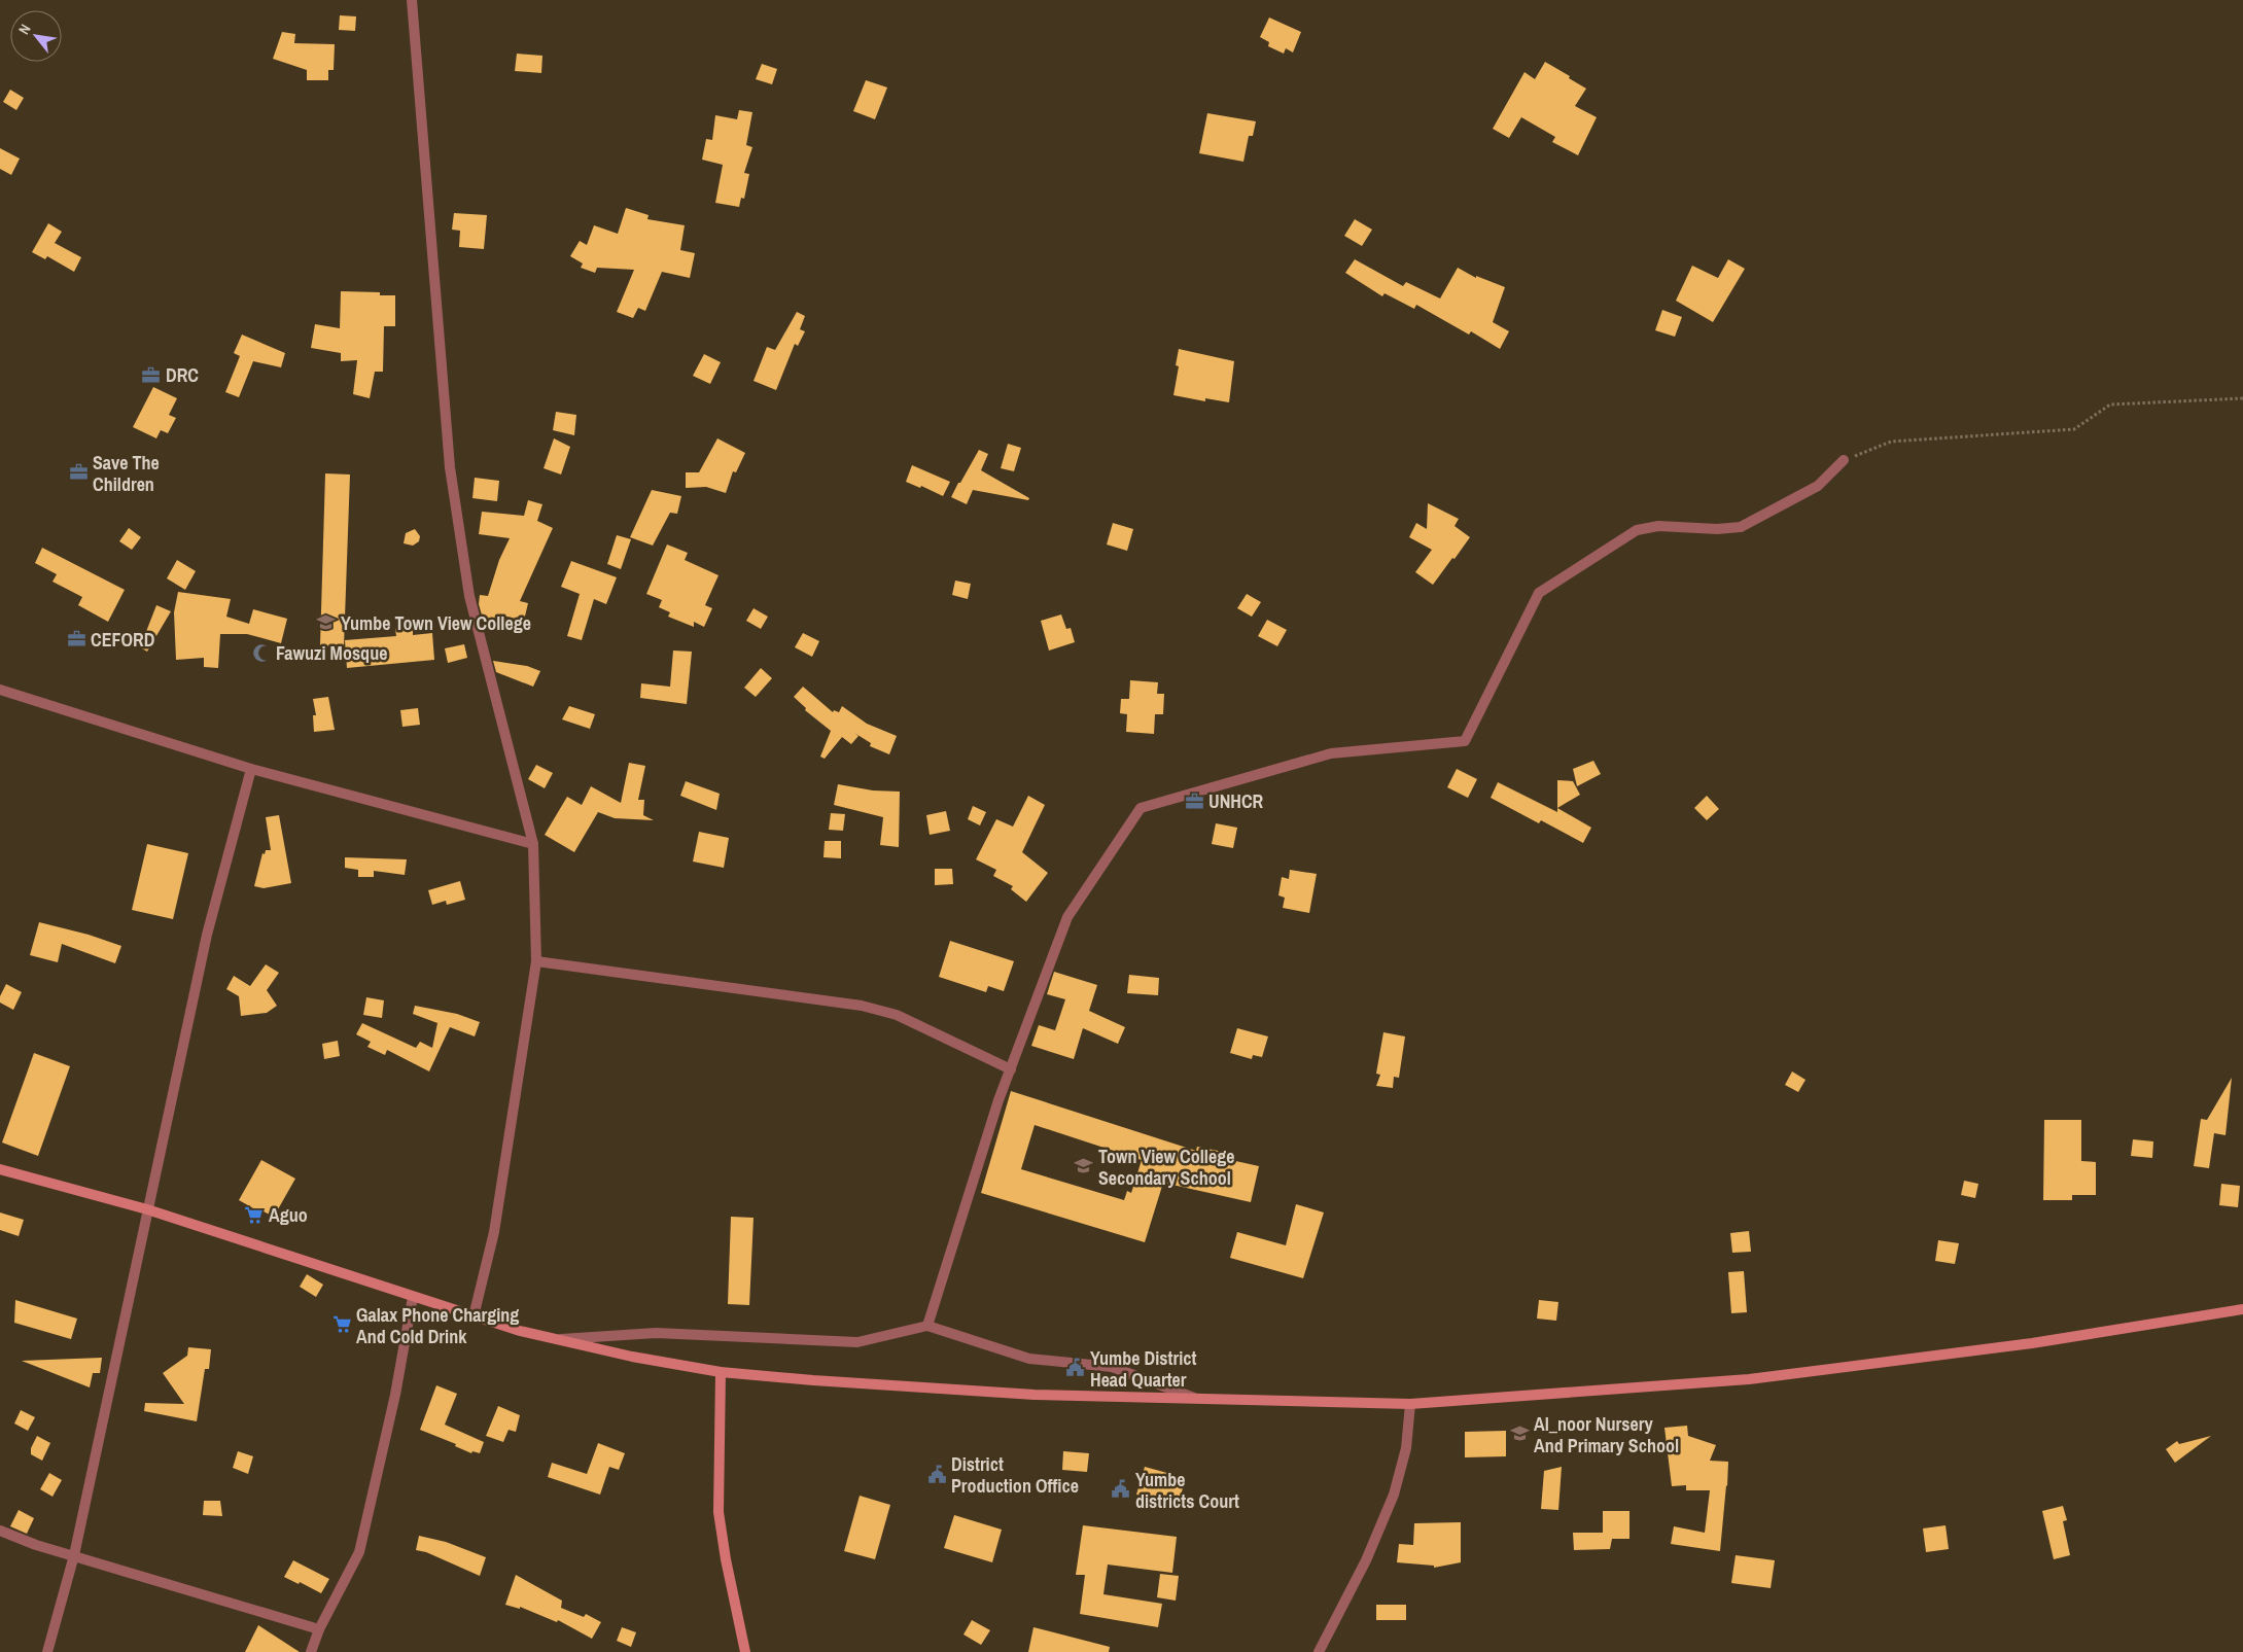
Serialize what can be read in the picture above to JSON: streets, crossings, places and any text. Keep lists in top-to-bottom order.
{
  "places": {
    "office": [
      "DRC",
      "Save The Children",
      "CEFORD",
      "UNHCR"
    ],
    "school or university": ["Yumbe Town View College", "Town View College Secondary School", "Al_noor Nursery And Primary School"],
    "mosque": ["Fawuzi Mosque"],
    "supermarket": ["Aguo", "Galax Phone Charging And Cold Drink"],
    "public building": ["Yumbe District Head Quarter", "District Production Office", "Yumbe districts Court"]
  },
  "north": "top left"
}
